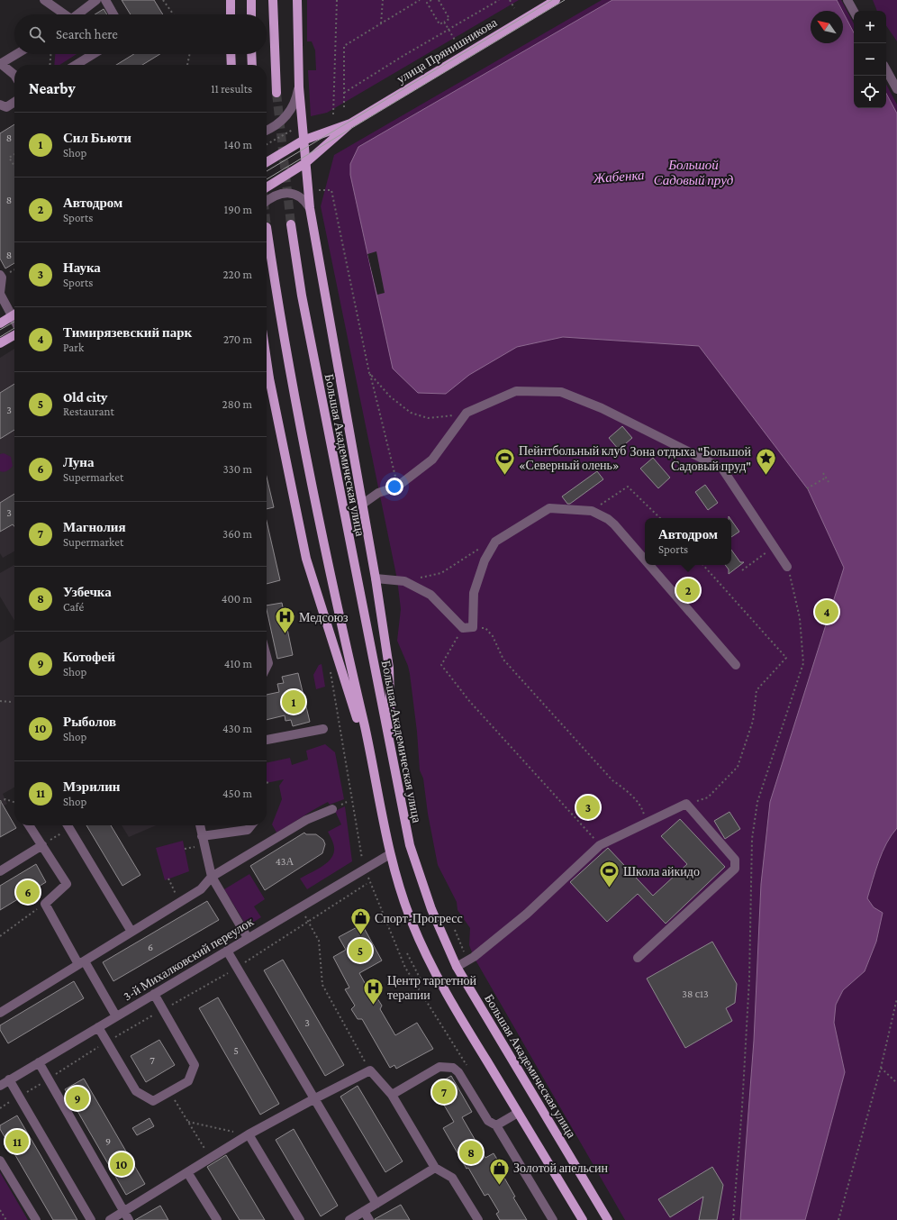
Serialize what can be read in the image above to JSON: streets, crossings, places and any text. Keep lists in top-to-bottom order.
{
  "streets": {
    "main road": ["улица Прянишникова", "Большая Академическая улица"],
    "street": ["3-й Михалковский переулок"]
  },
  "water": ["Большой Садовый пруд", "Жабенка"],
  "places": {
    "sports": ["Пейнтбольный клуб «Северный олень»", "Школа айкидо"],
    "place": ["Зона отдыха \"Большой Садовый пруд\""],
    "hospital": ["Медсоюз", "Центр таргетной терапии"],
    "shop": ["Спорт-Прогресс", "Золотой апельсин"]
  },
  "house_numbers": [
    "8",
    "8",
    "8",
    "3",
    "3",
    "43А",
    "6",
    "38 с13",
    "3",
    "5",
    "7",
    "9"
  ],
  "north": "top left",
  "page": {
    "map_buttons": ["+", "−"],
    "search": "Search here",
    "heading": ["Nearby", "11 results"],
    "list": [
      {
        "mark": "1",
        "name": "Сил Бьюти",
        "note": "Shop",
        "value": "140 m"
      },
      {
        "mark": "2",
        "name": "Автодром",
        "note": "Sports",
        "value": "190 m"
      },
      {
        "mark": "3",
        "name": "Наука",
        "note": "Sports",
        "value": "220 m"
      },
      {
        "mark": "4",
        "name": "Тимирязевский парк",
        "note": "Park",
        "value": "270 m"
      },
      {
        "mark": "5",
        "name": "Old city",
        "note": "Restaurant",
        "value": "280 m"
      },
      {
        "mark": "6",
        "name": "Луна",
        "note": "Supermarket",
        "value": "330 m"
      },
      {
        "mark": "7",
        "name": "Магнолия",
        "note": "Supermarket",
        "value": "360 m"
      },
      {
        "mark": "8",
        "name": "Узбечка",
        "note": "Café",
        "value": "400 m"
      },
      {
        "mark": "9",
        "name": "Котофей",
        "note": "Shop",
        "value": "410 m"
      },
      {
        "mark": "10",
        "name": "Рыболов",
        "note": "Shop",
        "value": "430 m"
      },
      {
        "mark": "11",
        "name": "Мэрилин",
        "note": "Shop",
        "value": "450 m"
      }
    ],
    "popup": ["Автодром", "Sports"],
    "pins": [
      "2",
      "4",
      "1",
      "3",
      "6",
      "5",
      "7",
      "9",
      "11",
      "8",
      "10"
    ]
  }
}
